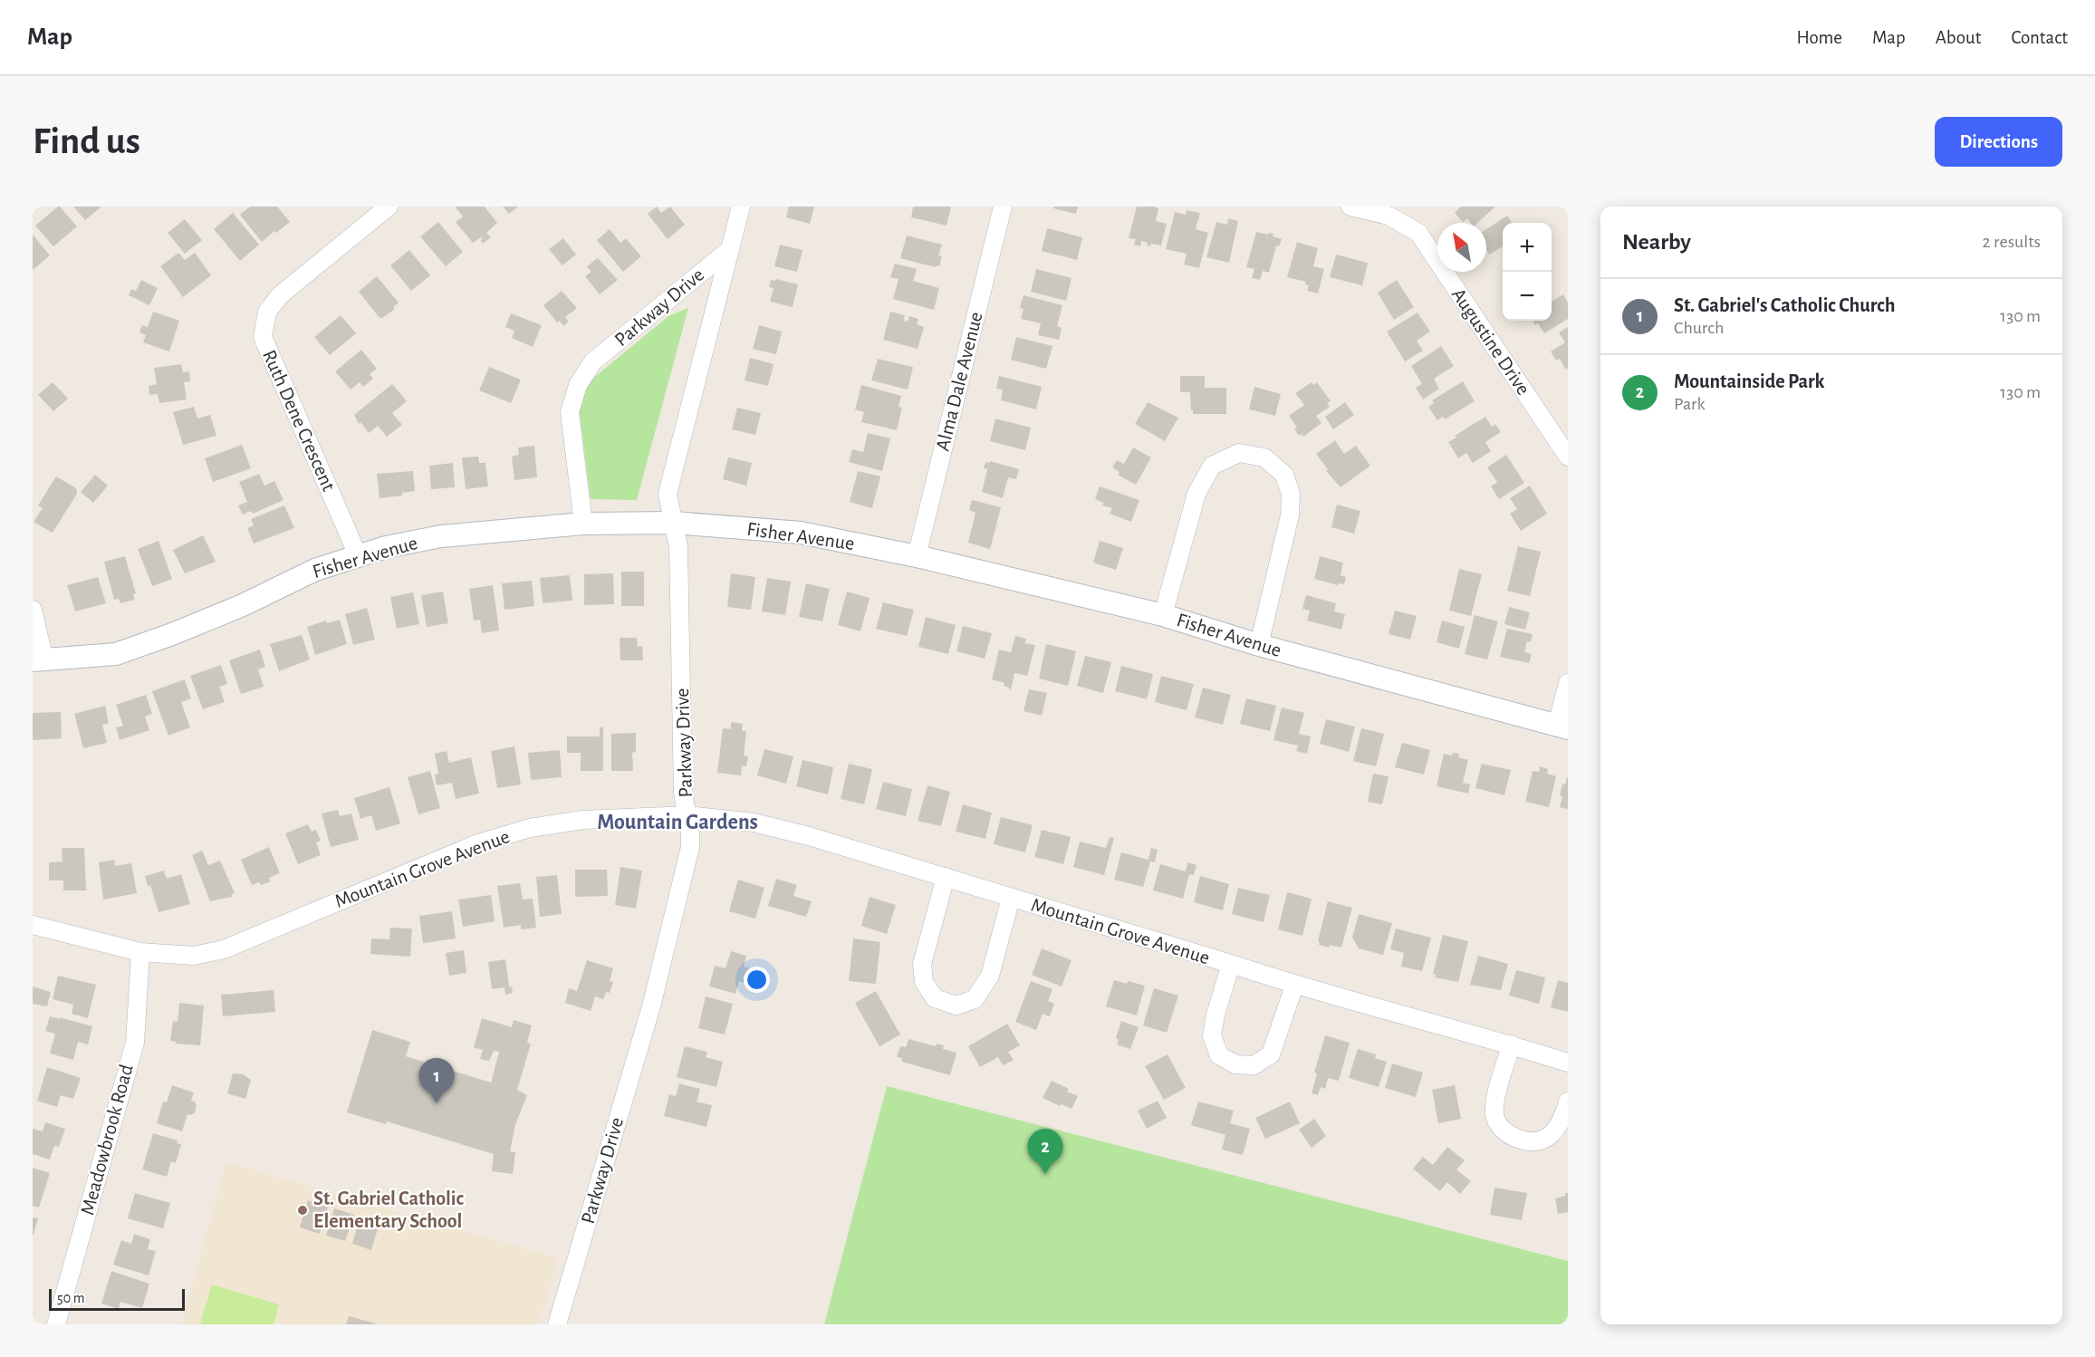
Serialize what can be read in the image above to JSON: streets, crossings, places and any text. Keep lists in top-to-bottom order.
{
  "streets": {
    "street": [
      "Parkway Drive",
      "Augustine Drive",
      "Alma Dale Avenue",
      "Ruth Dene Crescent",
      "Fisher Avenue",
      "Mountain Grove Avenue",
      "Meadowbrook Road"
    ]
  },
  "crossings": [
    ["Parkway Drive", "Fisher Avenue"],
    ["Parkway Drive", "Mountain Grove Avenue"],
    ["Alma Dale Avenue", "Fisher Avenue"],
    ["Ruth Dene Crescent", "Fisher Avenue"],
    ["Mountain Grove Avenue", "Meadowbrook Road"]
  ],
  "districts": ["Mountain Gardens"],
  "places": ["St. Gabriel Catholic Elementary School"],
  "scale_bar": "50 m",
  "north": "top left",
  "page": {
    "header": "Map",
    "nav": [
      "Home",
      "Map",
      "About",
      "Contact"
    ],
    "buttons": "Directions",
    "title": "Find us",
    "heading": ["Nearby", "2 results"],
    "map_buttons": ["+", "−"],
    "list": [
      {
        "mark": "1",
        "name": "St. Gabriel's Catholic Church",
        "note": "Church",
        "value": "130 m"
      },
      {
        "mark": "2",
        "name": "Mountainside Park",
        "note": "Park",
        "value": "130 m"
      }
    ],
    "pins": ["1", "2"],
    "scale": "50 m"
  }
}
